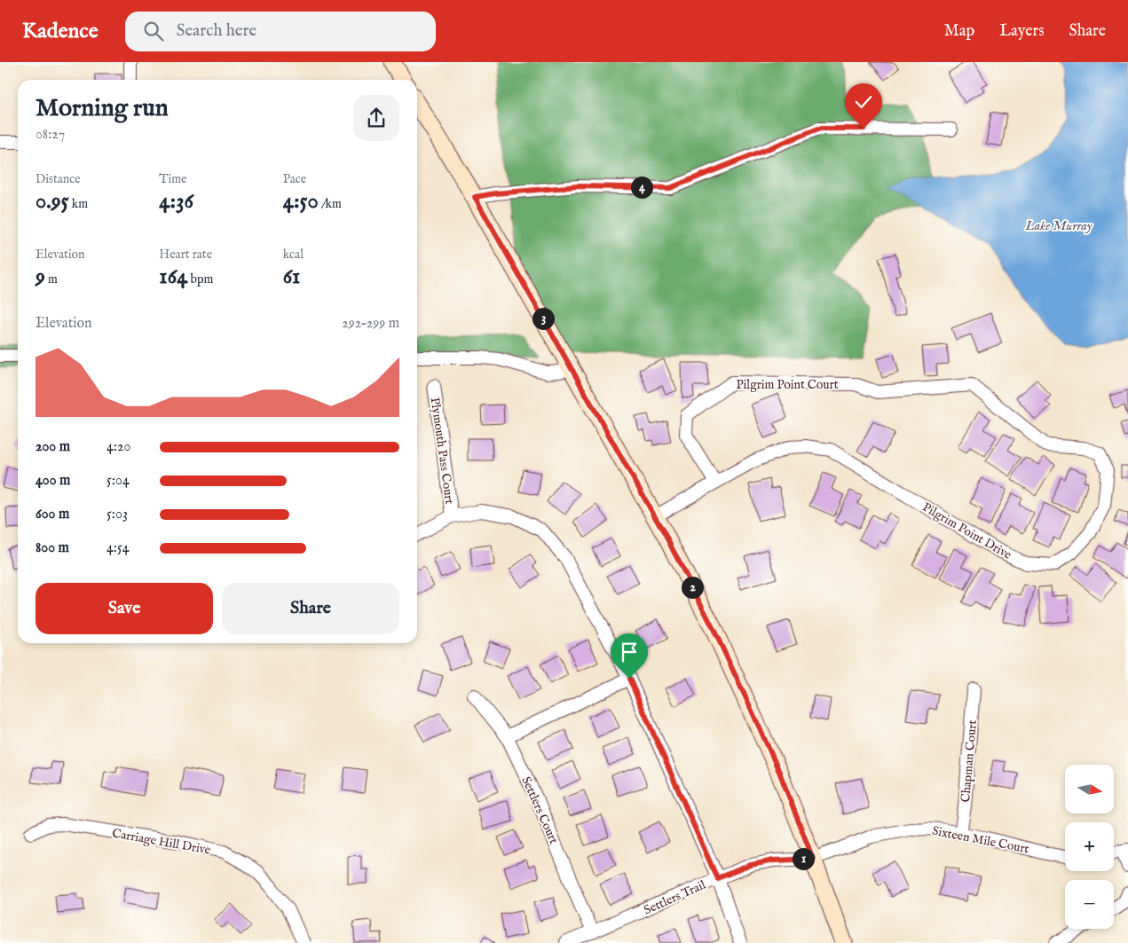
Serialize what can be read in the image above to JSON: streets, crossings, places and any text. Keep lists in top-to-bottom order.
{
  "streets": {
    "street": [
      "Pilgrim Point Court",
      "Plymouth Pass Court",
      "Pilgrim Point Drive",
      "Chapman Court",
      "Settlers Court",
      "Sixteen Mile Court",
      "Carriage Hill Drive",
      "Settlers Trail"
    ]
  },
  "crossings": [
    ["Pilgrim Point Court", "Pilgrim Point Drive"],
    ["Chapman Court", "Sixteen Mile Court"],
    ["Settlers Court", "Settlers Trail"],
    ["Sixteen Mile Court", "Settlers Trail"]
  ],
  "water": ["Lake Murray"],
  "north": "right",
  "page": {
    "header": "Kadence",
    "search": "Search here",
    "nav": ["Map", "Layers", "Share"],
    "heading": ["Morning run", "08:27"],
    "stats": [
      ["Distance", "0.95 km"],
      ["Time", "4:36"],
      ["Pace", "4:50 /km"],
      ["Elevation", "9 m"],
      ["Heart rate", "164 bpm"],
      ["kcal", "61"]
    ],
    "pins": [
      "4",
      "3",
      "2",
      "1"
    ],
    "chart": ["Elevation", "292–299 m"],
    "list": [
      {
        "name": "200 m",
        "note": "4:20"
      },
      {
        "name": "400 m",
        "note": "5:04"
      },
      {
        "name": "600 m",
        "note": "5:03"
      },
      {
        "name": "800 m",
        "note": "4:54"
      }
    ],
    "buttons": ["Save", "Share"],
    "map_buttons": ["+", "−"]
  }
}
